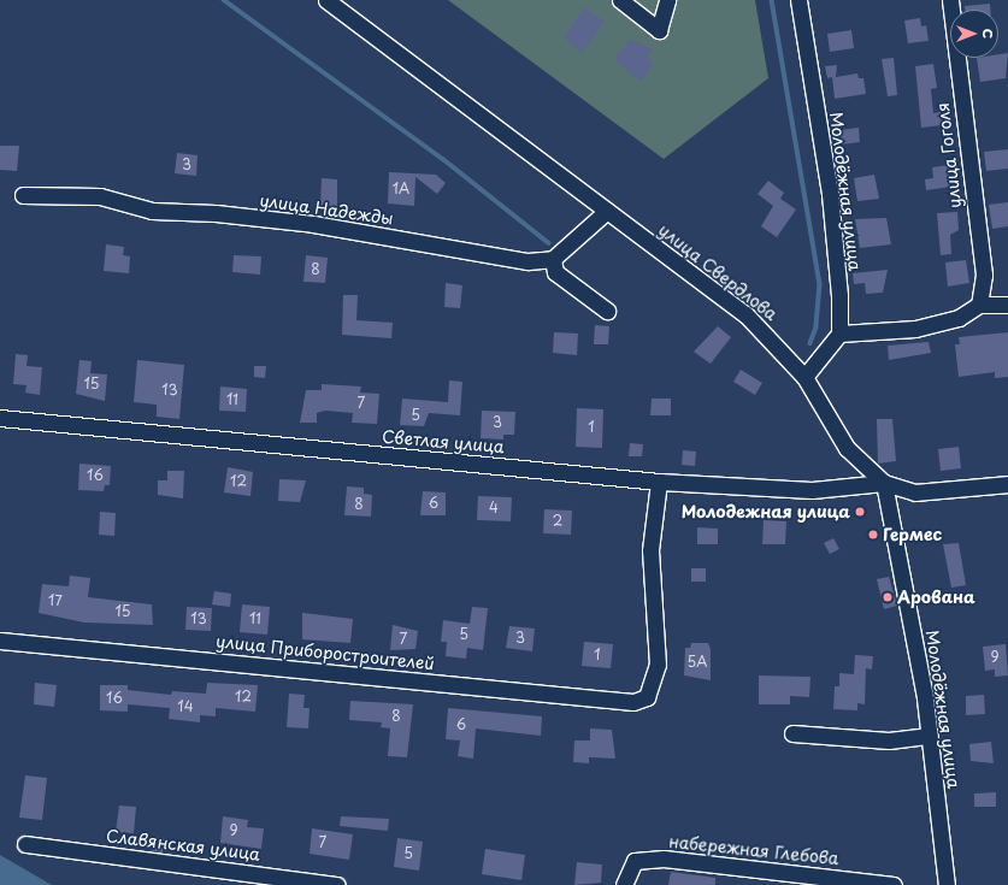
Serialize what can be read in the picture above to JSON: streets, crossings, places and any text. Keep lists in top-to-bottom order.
{
  "streets": {
    "street": [
      "улица Гоголя",
      "Молодёжная улица",
      "улица Надежды",
      "улица Свердлова",
      "Светлая улица",
      "улица Приборостроителей",
      "Славянская улица",
      "набережная Глебова"
    ]
  },
  "crossings": [
    ["Молодёжная улица", "улица Свердлова"],
    ["Молодёжная улица", "Светлая улица"],
    ["улица Свердлова", "Светлая улица"],
    ["Светлая улица", "улица Приборостроителей"]
  ],
  "places": ["Молодежная улица", "Гермес", "Арована"],
  "house_numbers": [
    "3",
    "1А",
    "8",
    "15",
    "13",
    "11",
    "7",
    "5",
    "3",
    "1",
    "16",
    "12",
    "6",
    "8",
    "4",
    "2",
    "17",
    "15",
    "13",
    "11",
    "5",
    "3",
    "7",
    "1",
    "9",
    "5А",
    "12",
    "16",
    "14",
    "8",
    "6",
    "9",
    "7",
    "5"
  ],
  "north": "right"
}
